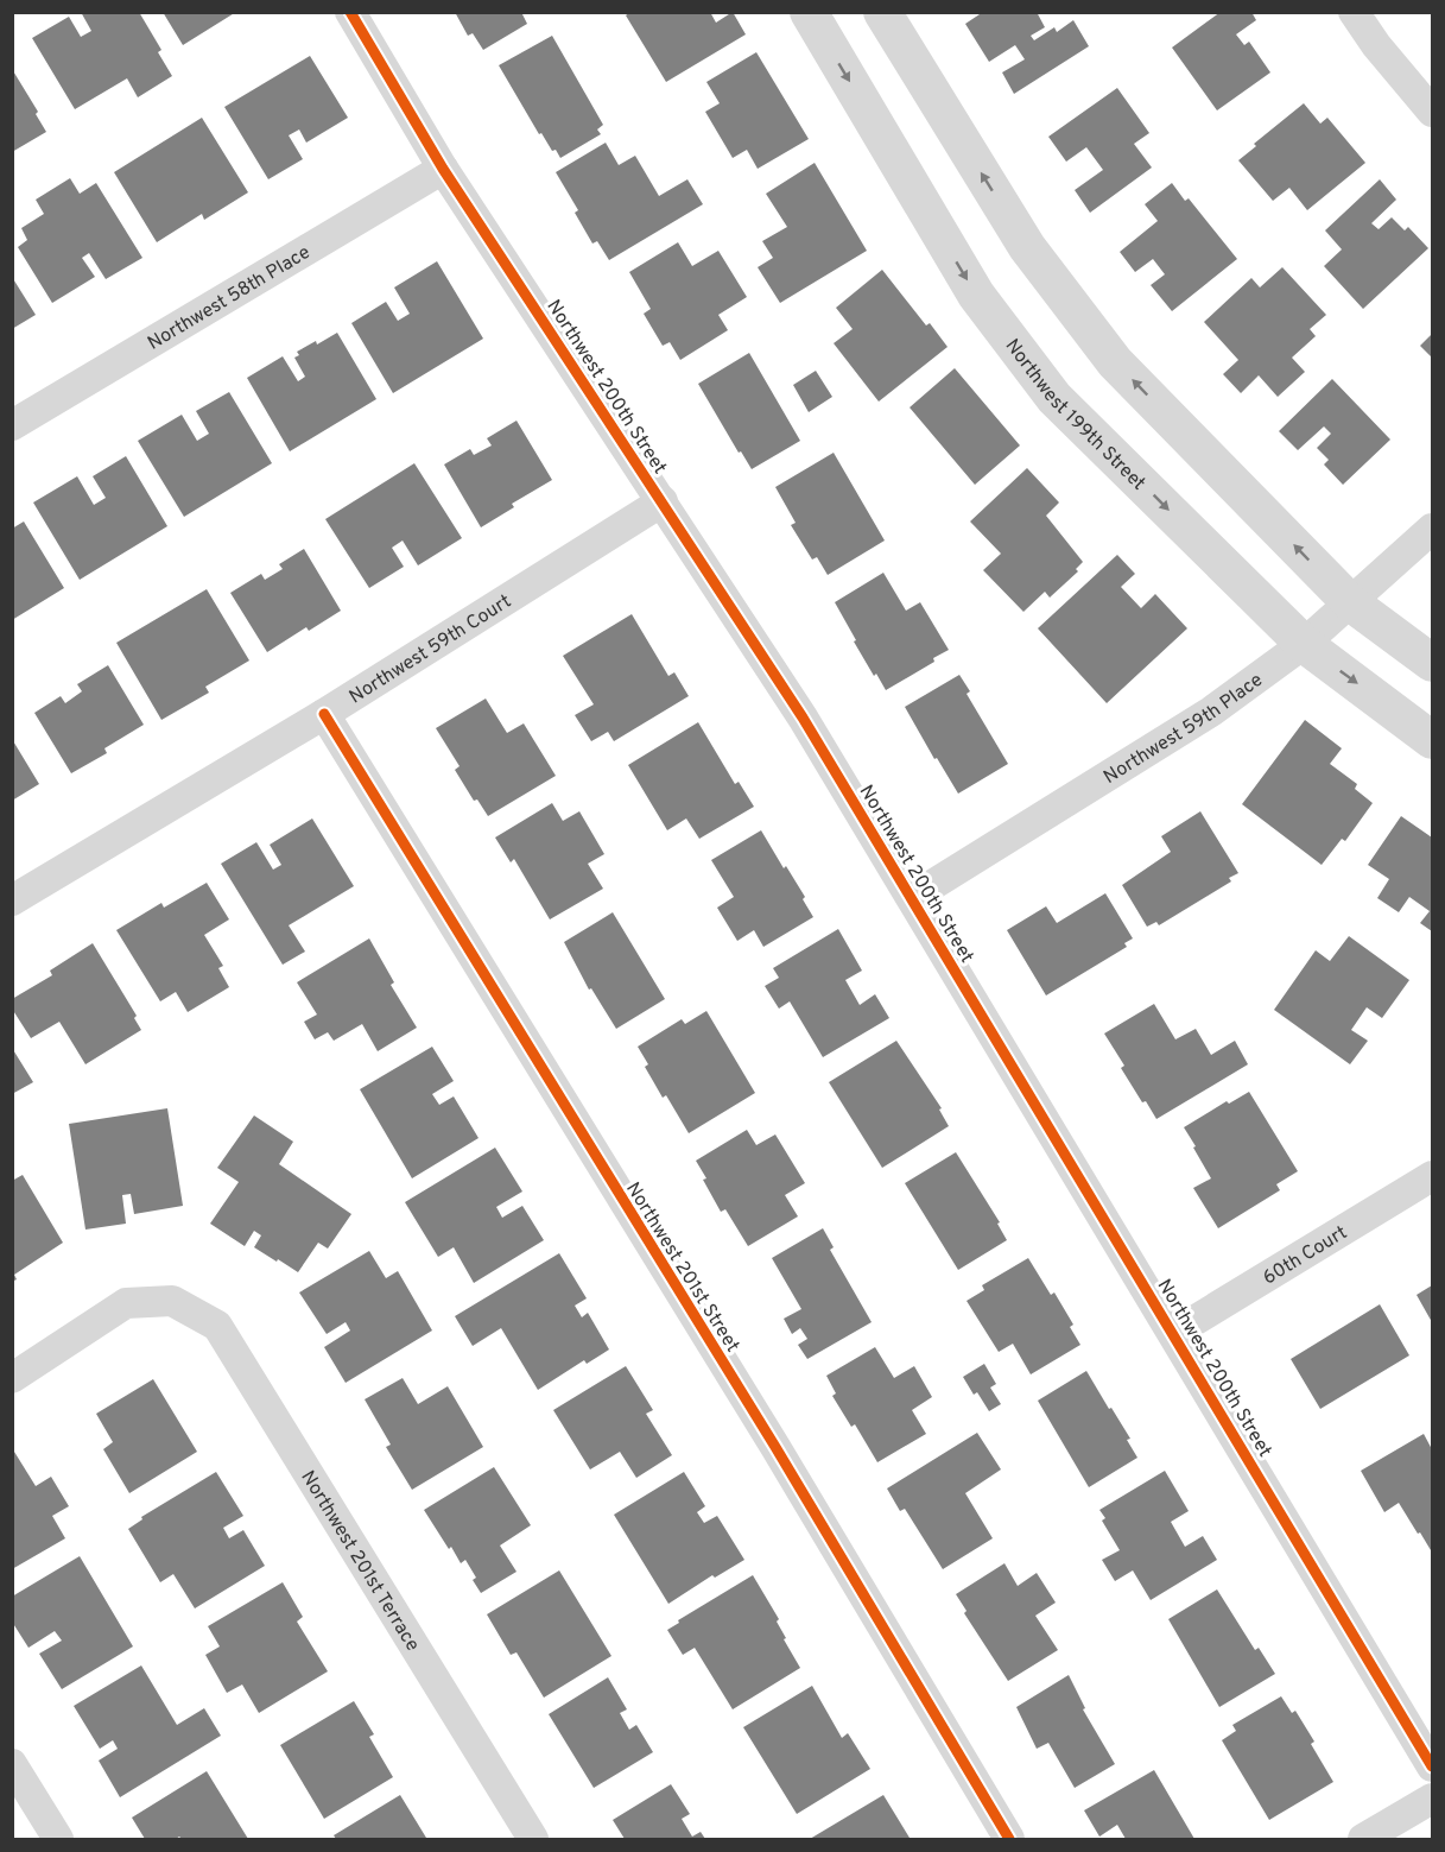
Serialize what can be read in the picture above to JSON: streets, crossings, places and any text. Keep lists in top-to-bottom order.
{
  "streets": {
    "street": [
      "Northwest 58th Place",
      "Northwest 200th Street",
      "Northwest 199th Street",
      "Northwest 59th Court",
      "Northwest 59th Place",
      "60th Court",
      "Northwest 201st Street",
      "Northwest 201st Terrace"
    ]
  },
  "crossings": [
    ["Northwest 58th Place", "Northwest 200th Street"],
    ["Northwest 200th Street", "Northwest 59th Court"],
    ["Northwest 200th Street", "Northwest 59th Place"],
    ["Northwest 200th Street", "60th Court"],
    ["Northwest 199th Street", "Northwest 59th Place"],
    ["Northwest 59th Court", "Northwest 201st Street"]
  ]
}
